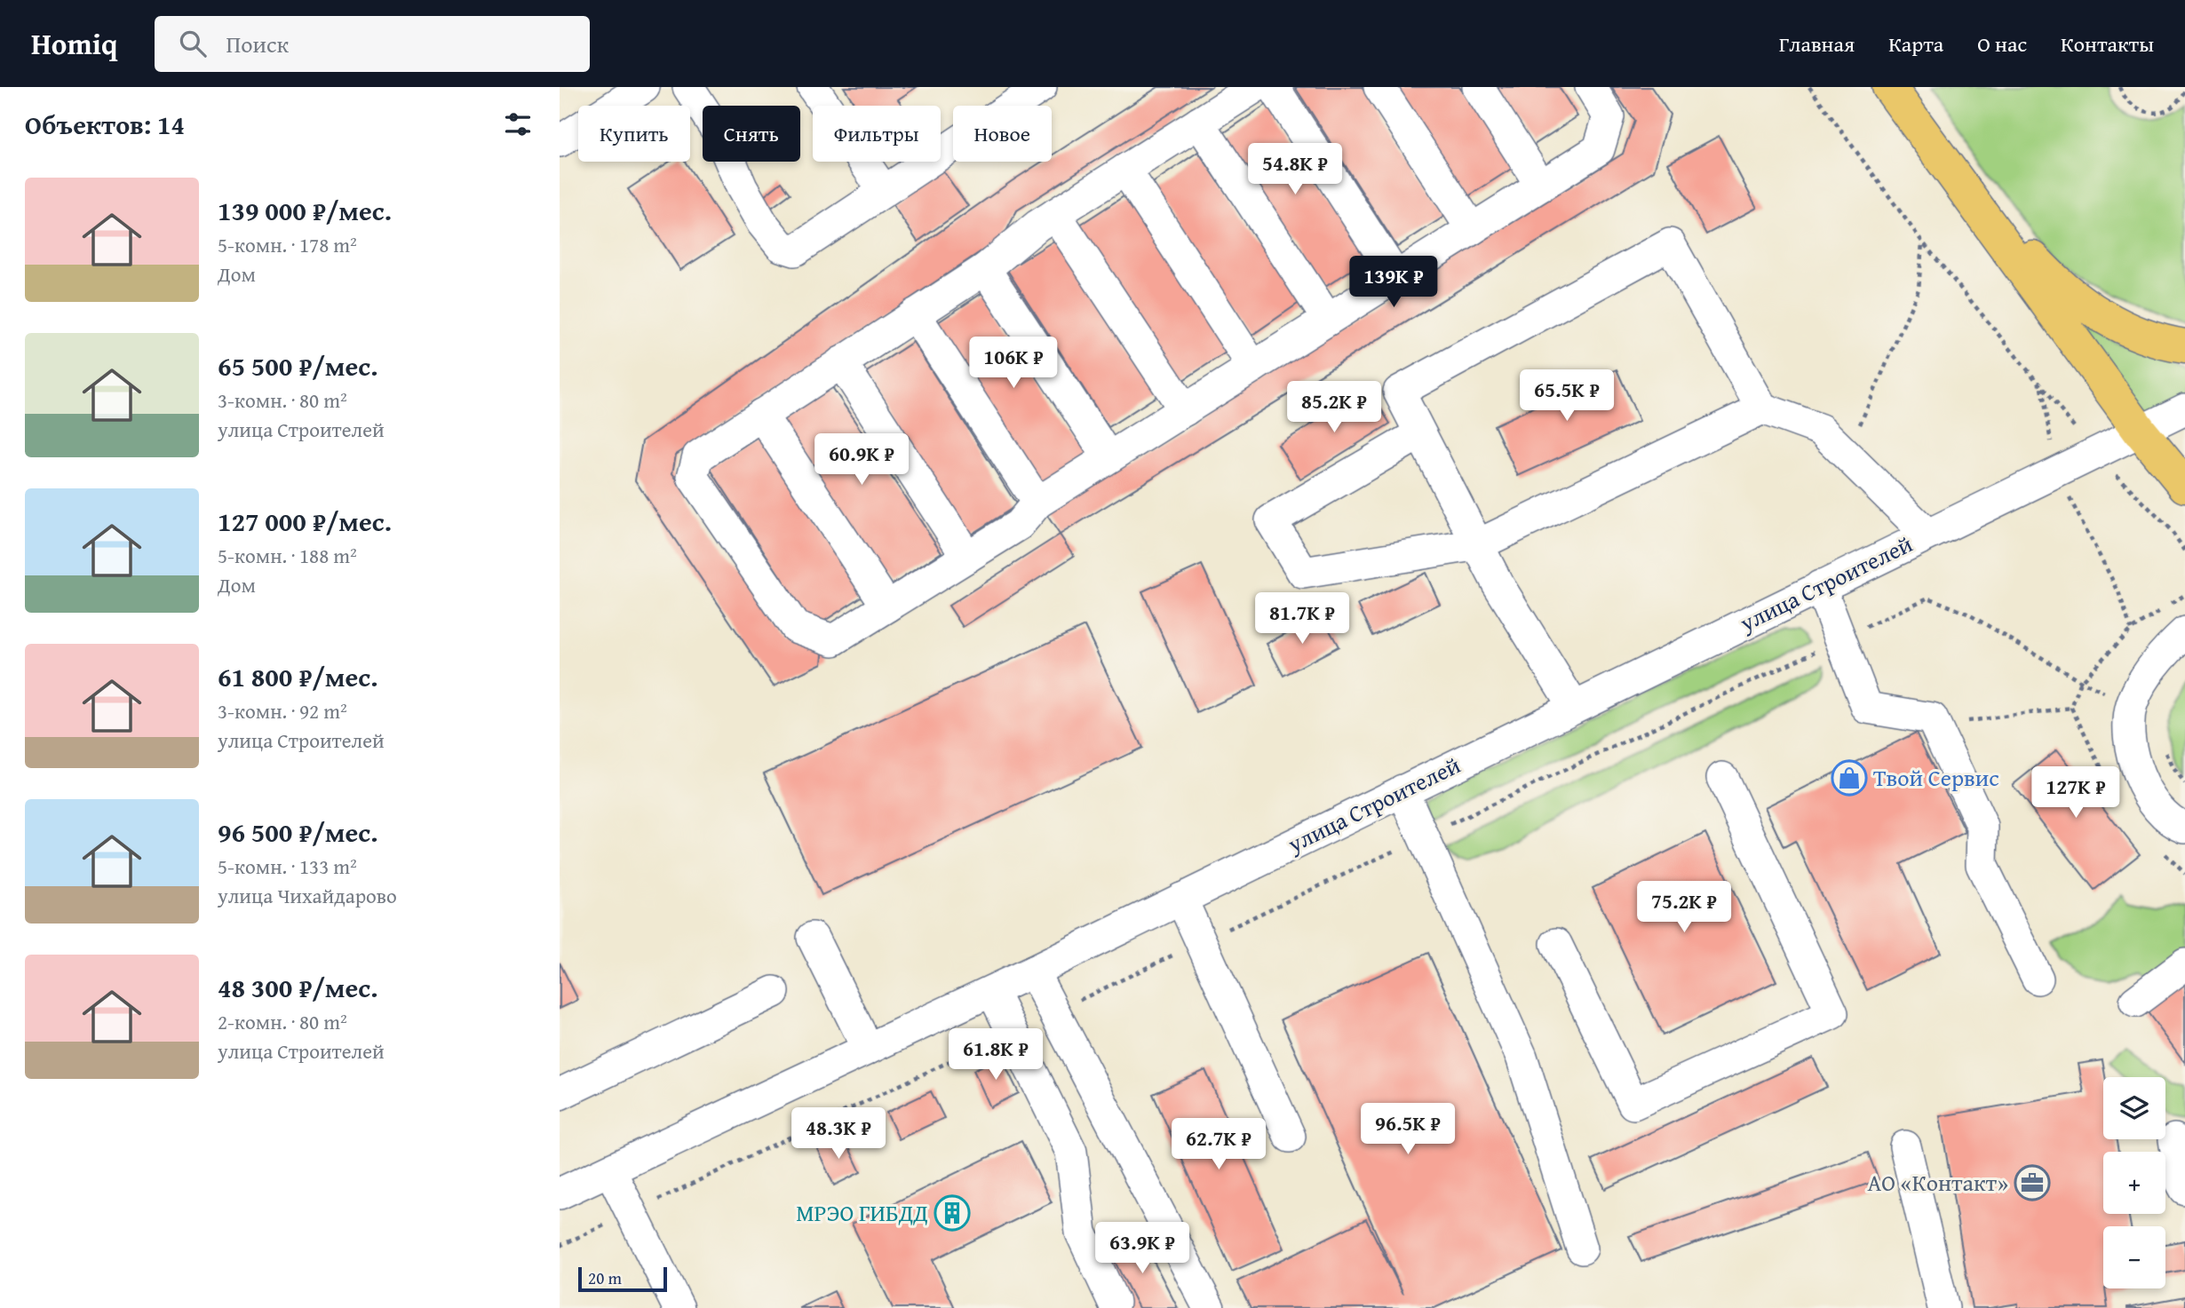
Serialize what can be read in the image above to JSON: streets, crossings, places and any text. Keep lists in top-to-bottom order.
{
  "streets": {
    "street": ["улица Строителей"]
  },
  "places": {
    "shop": ["Твой Сервис"],
    "office": ["АО «Контакт»"],
    "building": ["МРЭО ГИБДД"]
  },
  "scale_bar": "20 m",
  "page": {
    "header": "Homiq",
    "search": "Поиск",
    "nav": [
      "Главная",
      "Карта",
      "О нас",
      "Контакты"
    ],
    "heading": "Объектов: 14",
    "chip": [
      "Купить",
      "Снять",
      "Фильтры",
      "Новое"
    ],
    "price": [
      "54.8K ₽",
      "139K ₽",
      "106K ₽",
      "65.5K ₽",
      "85.2K ₽",
      "60.9K ₽",
      "81.7K ₽",
      "127K ₽",
      "75.2K ₽",
      "61.8K ₽",
      "96.5K ₽",
      "48.3K ₽",
      "62.7K ₽",
      "63.9K ₽"
    ],
    "list": [
      {
        "name": "139 000 ₽/мес.",
        "note": "5-комн. · 178 m² · Дом"
      },
      {
        "name": "65 500 ₽/мес.",
        "note": "3-комн. · 80 m² · улица Строителей"
      },
      {
        "name": "127 000 ₽/мес.",
        "note": "5-комн. · 188 m² · Дом"
      },
      {
        "name": "61 800 ₽/мес.",
        "note": "3-комн. · 92 m² · улица Строителей"
      },
      {
        "name": "96 500 ₽/мес.",
        "note": "5-комн. · 133 m² · улица Чихайдарово"
      },
      {
        "name": "48 300 ₽/мес.",
        "note": "2-комн. · 80 m² · улица Строителей"
      }
    ],
    "map_buttons": ["+", "−"],
    "scale": "20 m"
  }
}
